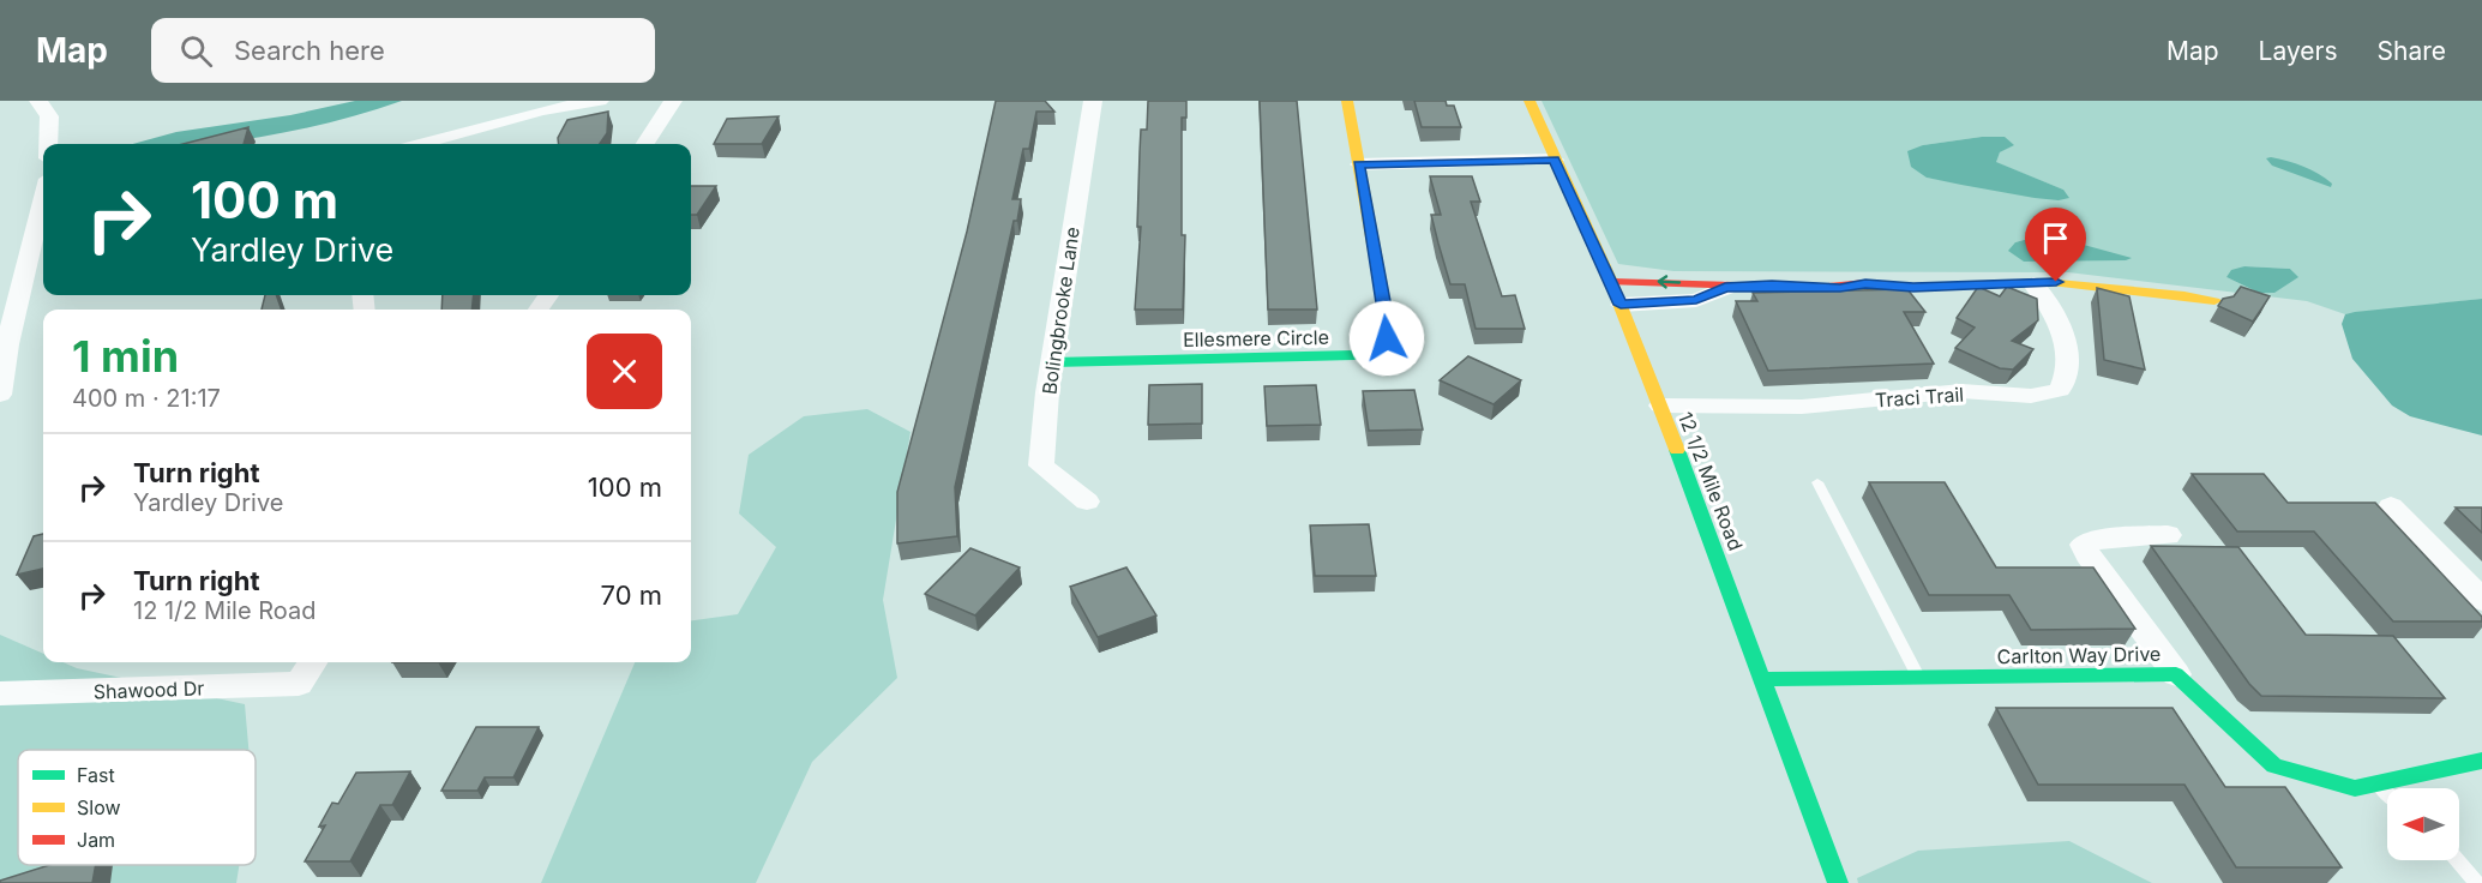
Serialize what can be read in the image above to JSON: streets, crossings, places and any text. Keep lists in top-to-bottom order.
{
  "streets": {
    "street": [
      "Bolingbrooke Lane",
      "Ellesmere Circle",
      "Traci Trail",
      "12 1/2 Mile Road",
      "Carlton Way Drive",
      "Shawood Dr"
    ]
  },
  "crossings": [
    ["Bolingbrooke Lane", "Ellesmere Circle"],
    ["Traci Trail", "12 1/2 Mile Road"],
    ["12 1/2 Mile Road", "Carlton Way Drive"]
  ],
  "legend": ["Fast", "Slow", "Jam"],
  "north": "left",
  "page": {
    "header": "Map",
    "search": "Search here",
    "nav": ["Map", "Layers", "Share"],
    "turn": ["100 m", "Yardley Drive"],
    "heading": ["1 min", "400 m · 21:17"],
    "list": [
      {
        "name": "Turn right",
        "note": "Yardley Drive",
        "value": "100 m"
      },
      {
        "name": "Turn right",
        "note": "12 1/2 Mile Road",
        "value": "70 m"
      }
    ]
  }
}
